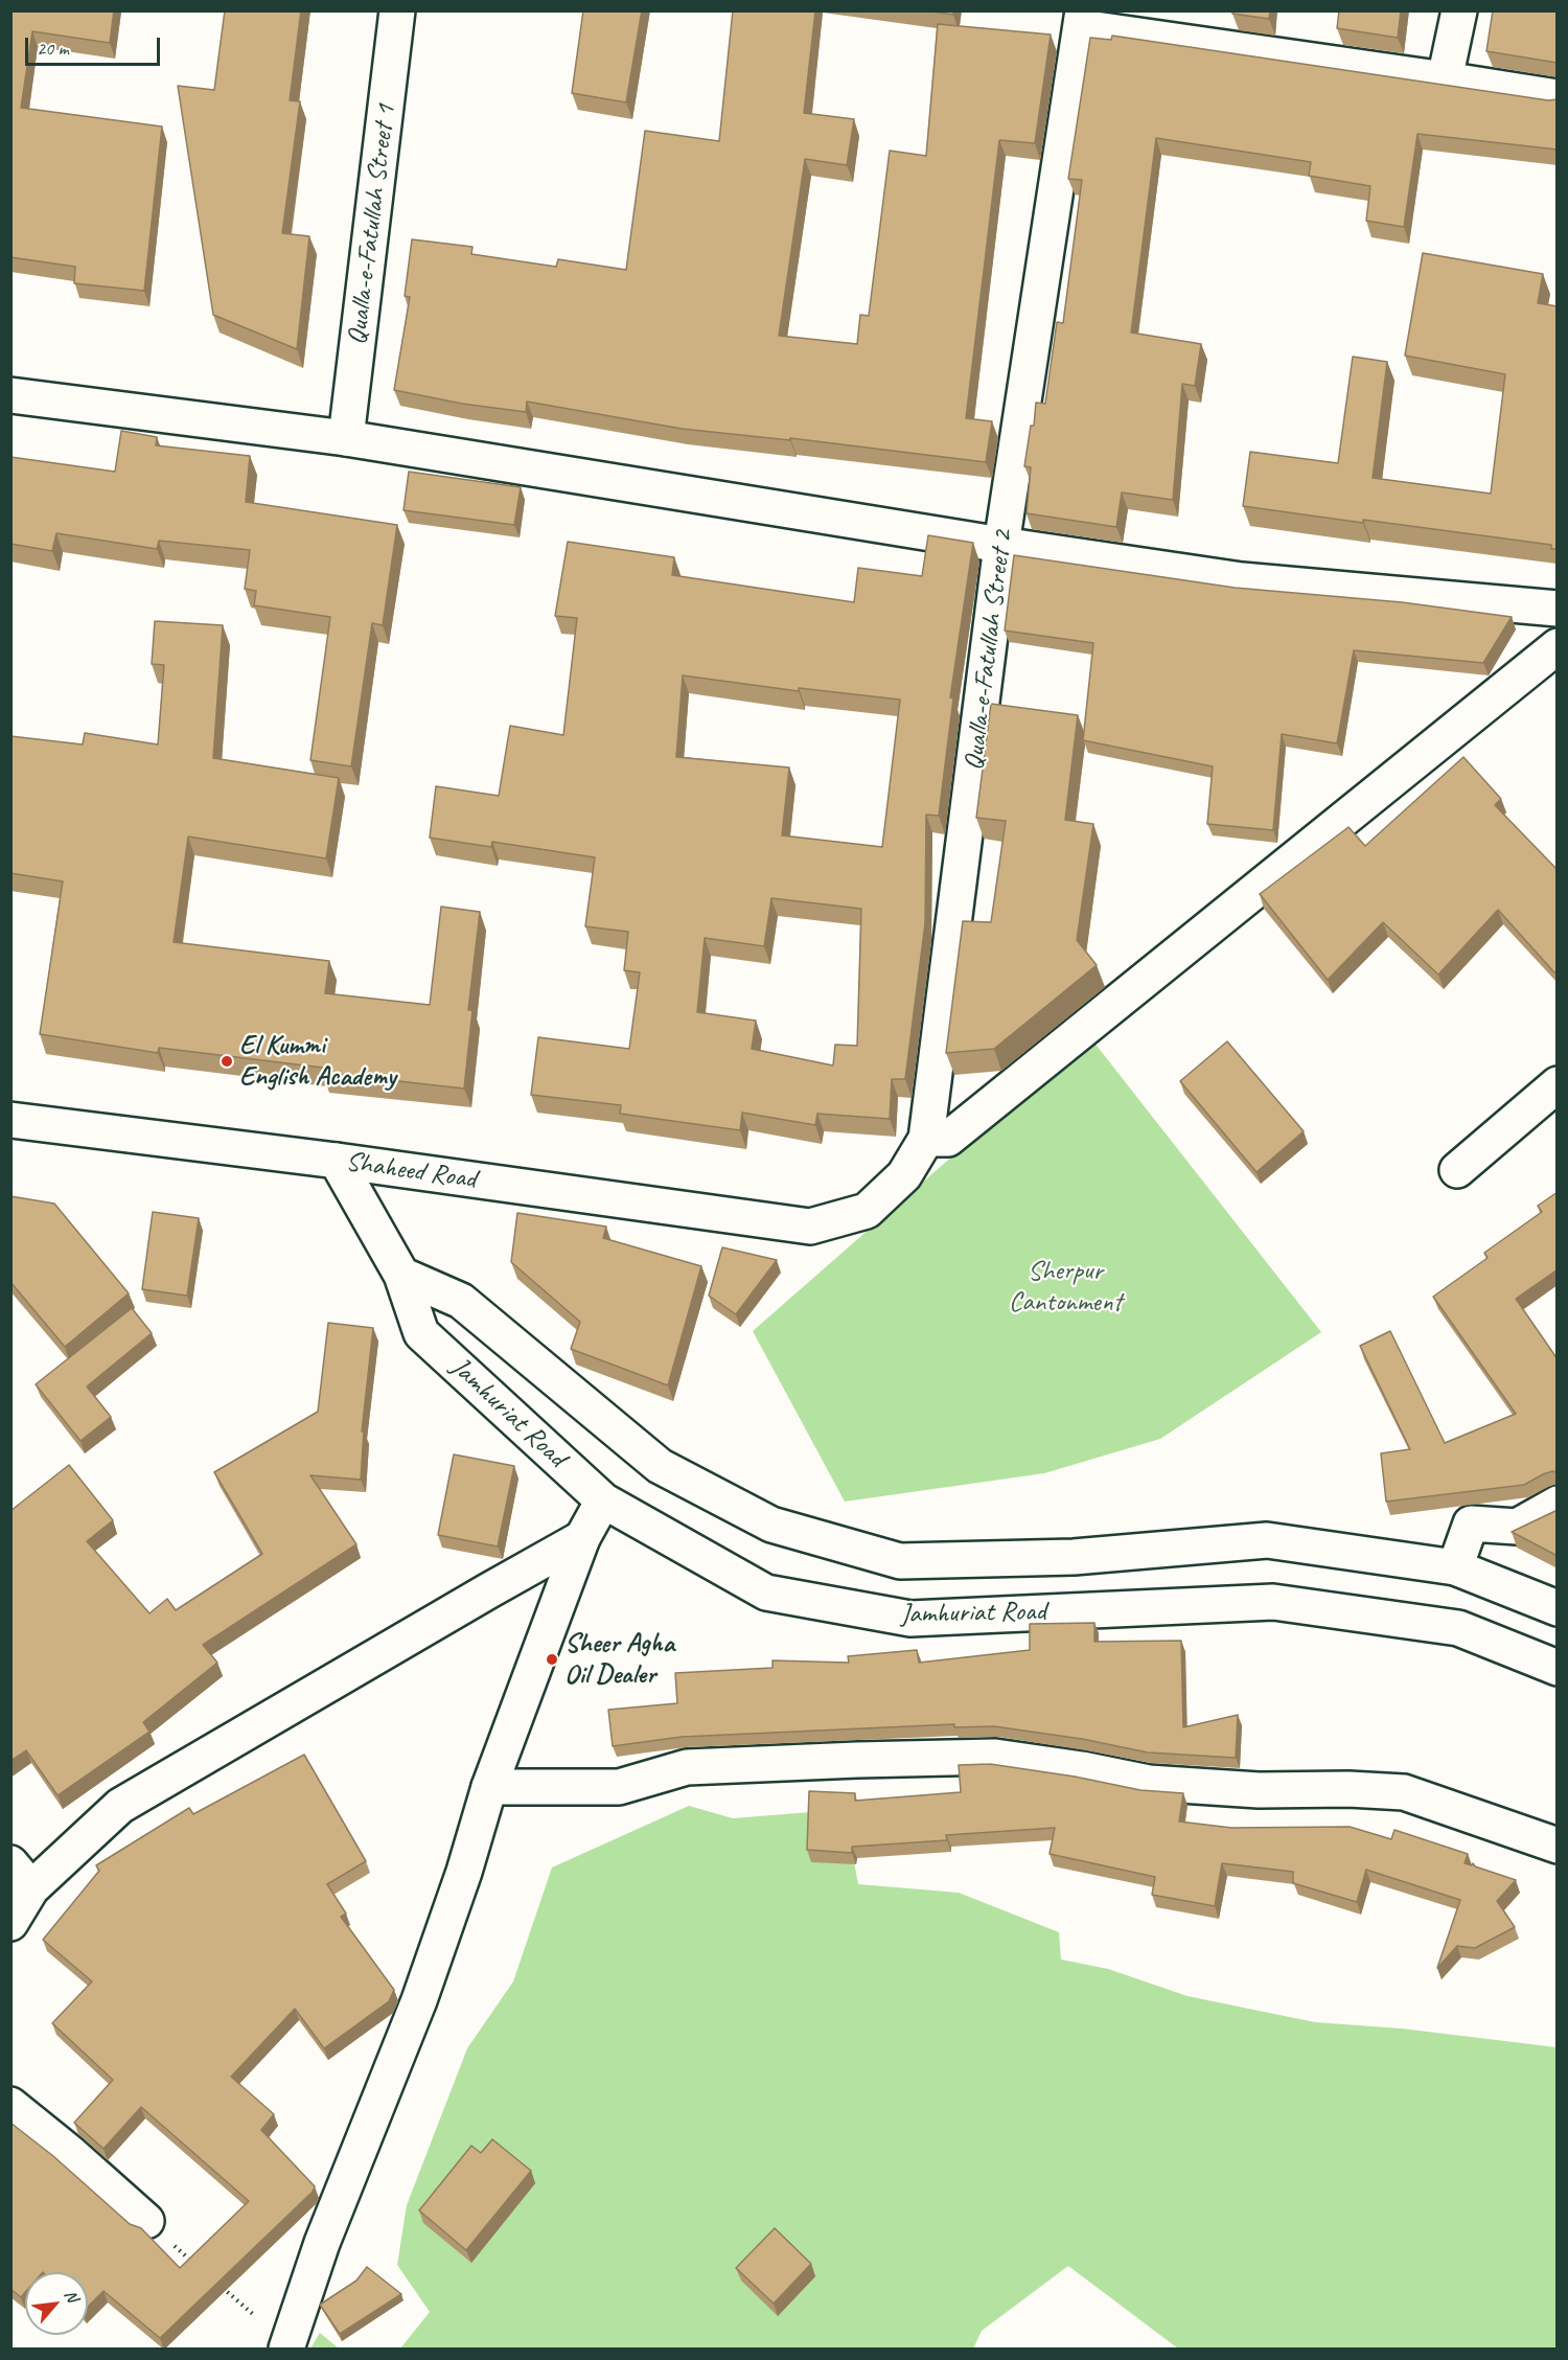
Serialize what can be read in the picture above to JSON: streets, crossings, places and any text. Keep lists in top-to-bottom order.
{
  "streets": {
    "street": [
      "Qualla-e-Fatullah Street 1",
      "Qualla-e-Fatullah Street 2",
      "Shaheed Road",
      "Jamhuriat Road"
    ]
  },
  "crossings": [
    ["Qualla-e-Fatullah Street 2", "Shaheed Road"],
    ["Shaheed Road", "Jamhuriat Road"]
  ],
  "parks": ["Sherpur Cantonment"],
  "places": ["El Kummi English Academy", "Sheer Agha Oil Dealer"],
  "scale_bar": "20 m",
  "north": "top right"
}
